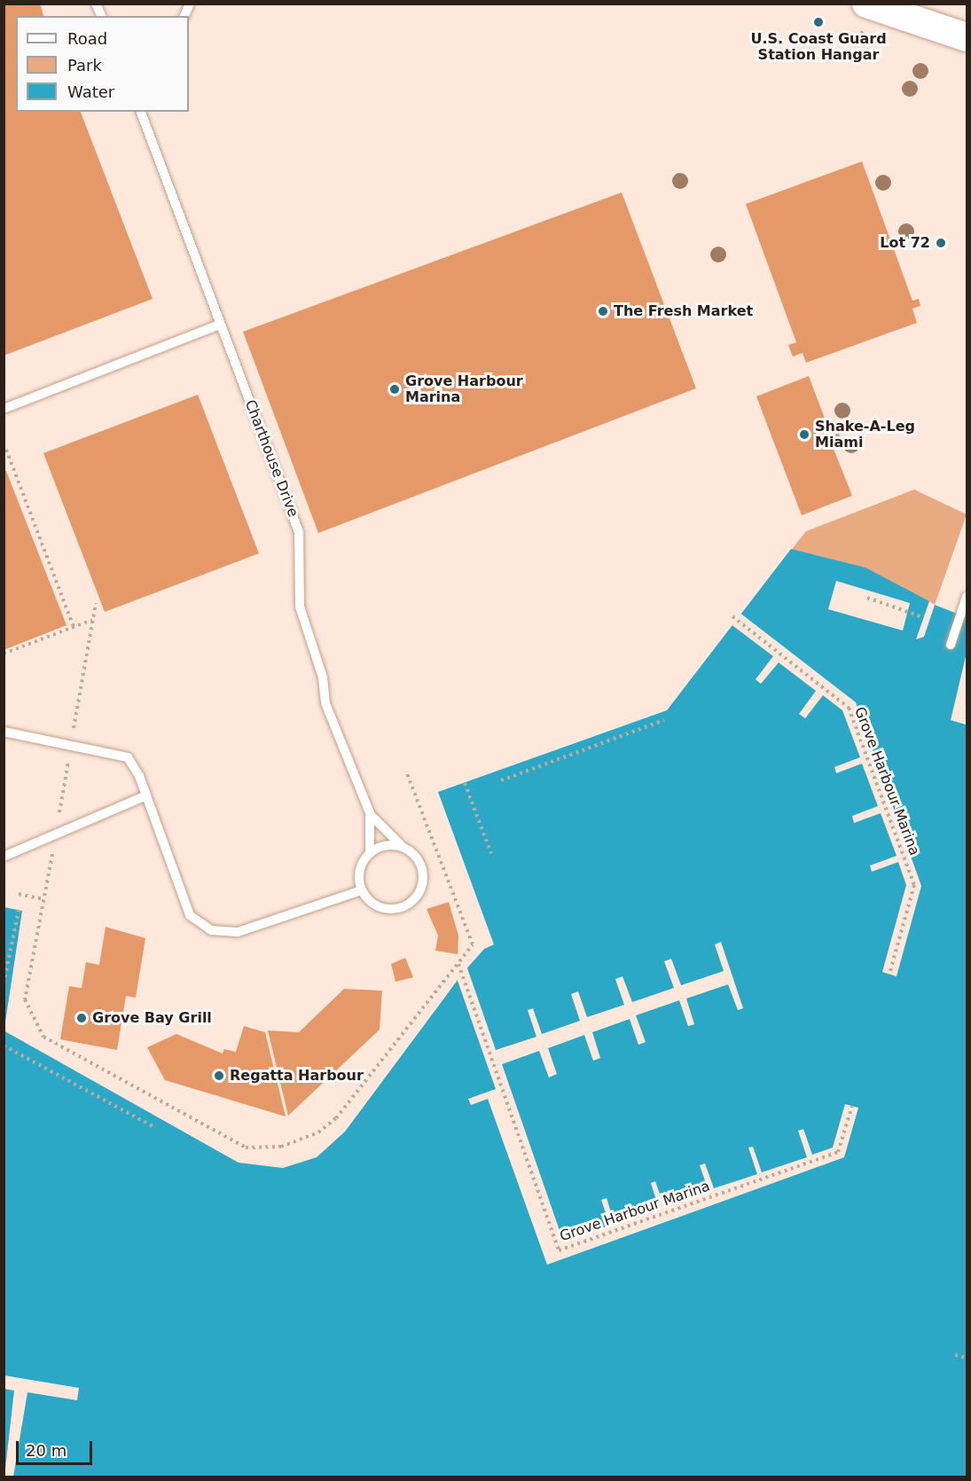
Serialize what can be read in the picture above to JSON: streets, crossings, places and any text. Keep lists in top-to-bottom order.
{
  "streets": {
    "lane": ["Charthouse Drive"],
    "path": ["Grove Harbour Marina"]
  },
  "places": [
    "U.S. Coast Guard Station Hangar",
    "Lot 72",
    "The Fresh Market",
    "Grove Harbour Marina",
    "Shake-A-Leg Miami",
    "Grove Bay Grill",
    "Regatta Harbour"
  ],
  "legend": ["Road", "Park", "Water"],
  "scale_bar": "20 m"
}
